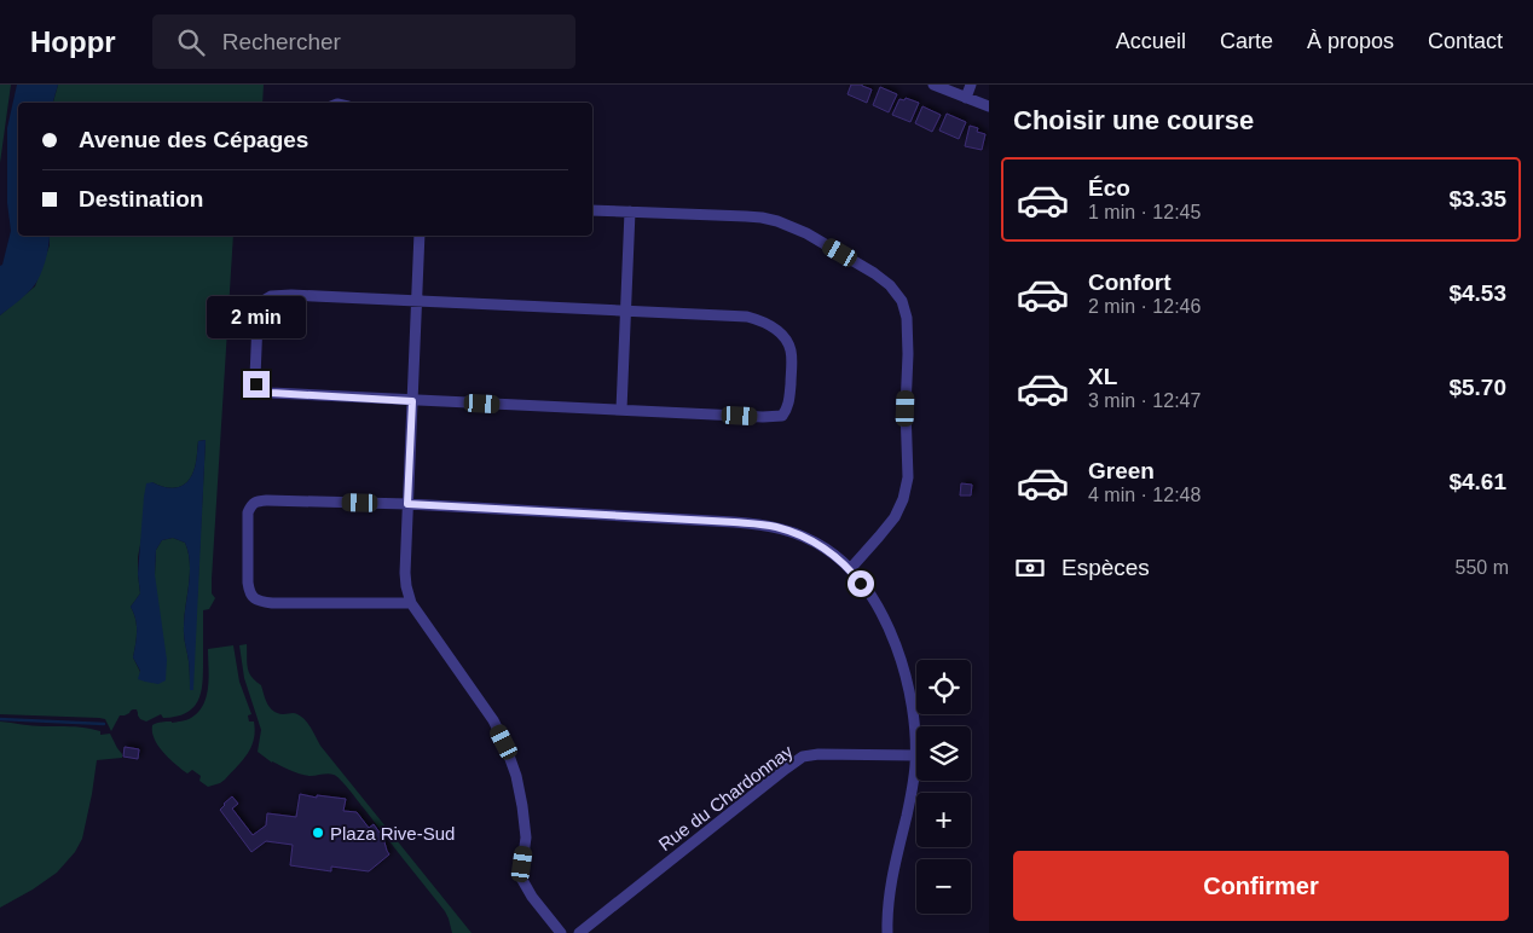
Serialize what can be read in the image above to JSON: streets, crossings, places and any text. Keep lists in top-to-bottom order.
{
  "streets": {
    "street": ["Rue du Chardonnay"]
  },
  "places": ["Plaza Rive-Sud"],
  "page": {
    "header": "Hoppr",
    "search": "Rechercher",
    "nav": [
      "Accueil",
      "Carte",
      "À propos",
      "Contact"
    ],
    "heading": "Choisir une course",
    "banner": ["Avenue des Cépages", "Destination"],
    "list": [
      {
        "name": "Éco",
        "note": "1 min · 12:45",
        "value": "$3.35"
      },
      {
        "name": "Confort",
        "note": "2 min · 12:46",
        "value": "$4.53"
      },
      {
        "name": "XL",
        "note": "3 min · 12:47",
        "value": "$5.70"
      },
      {
        "name": "Green",
        "note": "4 min · 12:48",
        "value": "$4.61"
      }
    ],
    "bubble": "2 min",
    "pay": ["Espèces", "550 m"],
    "map_buttons": ["+", "−"],
    "buttons": "Confirmer"
  }
}
